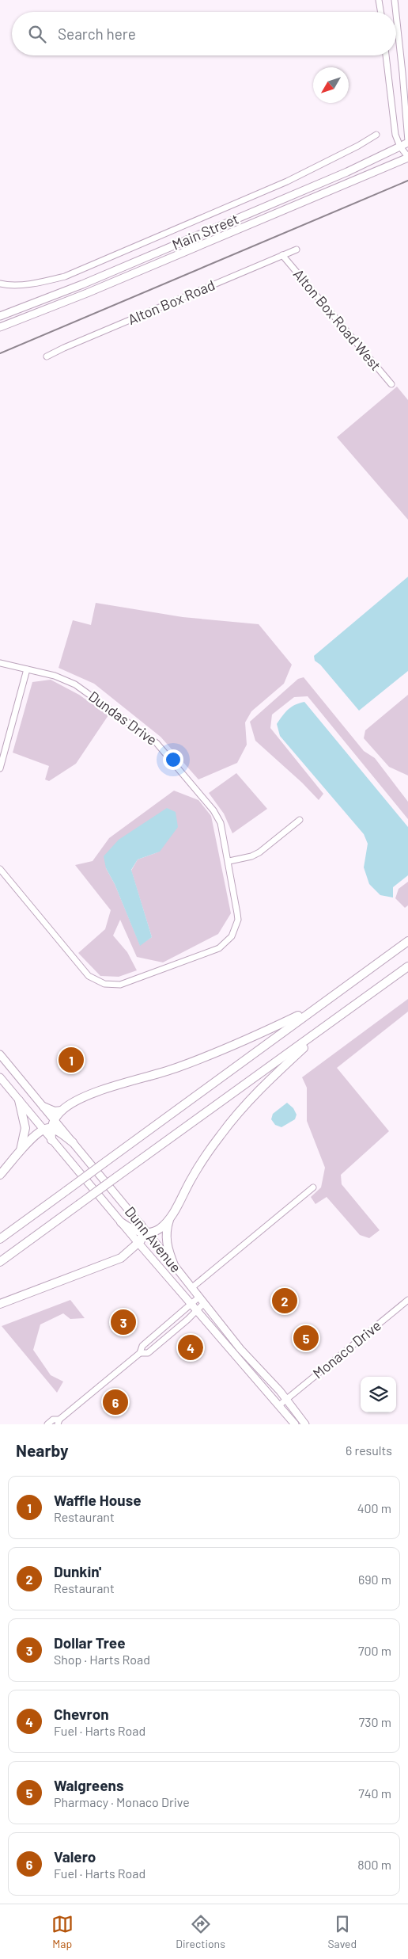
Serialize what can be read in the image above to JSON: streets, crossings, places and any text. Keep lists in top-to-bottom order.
{
  "streets": {
    "main road": ["Main Street", "Dunn Avenue"],
    "street": [
      "Alton Box Road",
      "Alton Box Road West",
      "Dundas Drive",
      "Monaco Drive"
    ]
  },
  "crossings": [
    ["Alton Box Road", "Alton Box Road West"],
    ["Dunn Avenue", "Monaco Drive"]
  ],
  "north": "bottom left",
  "page": {
    "search": "Search here",
    "pins": [
      "1",
      "2",
      "3",
      "5",
      "4",
      "6"
    ],
    "heading": ["Nearby", "6 results"],
    "list": [
      {
        "mark": "1",
        "name": "Waffle House",
        "note": "Restaurant",
        "value": "400 m"
      },
      {
        "mark": "2",
        "name": "Dunkin'",
        "note": "Restaurant",
        "value": "690 m"
      },
      {
        "mark": "3",
        "name": "Dollar Tree",
        "note": "Shop · Harts Road",
        "value": "700 m"
      },
      {
        "mark": "4",
        "name": "Chevron",
        "note": "Fuel · Harts Road",
        "value": "730 m"
      },
      {
        "mark": "5",
        "name": "Walgreens",
        "note": "Pharmacy · Monaco Drive",
        "value": "740 m"
      },
      {
        "mark": "6",
        "name": "Valero",
        "note": "Fuel · Harts Road",
        "value": "800 m"
      }
    ],
    "nav": ["Map", "Directions", "Saved"]
  }
}
